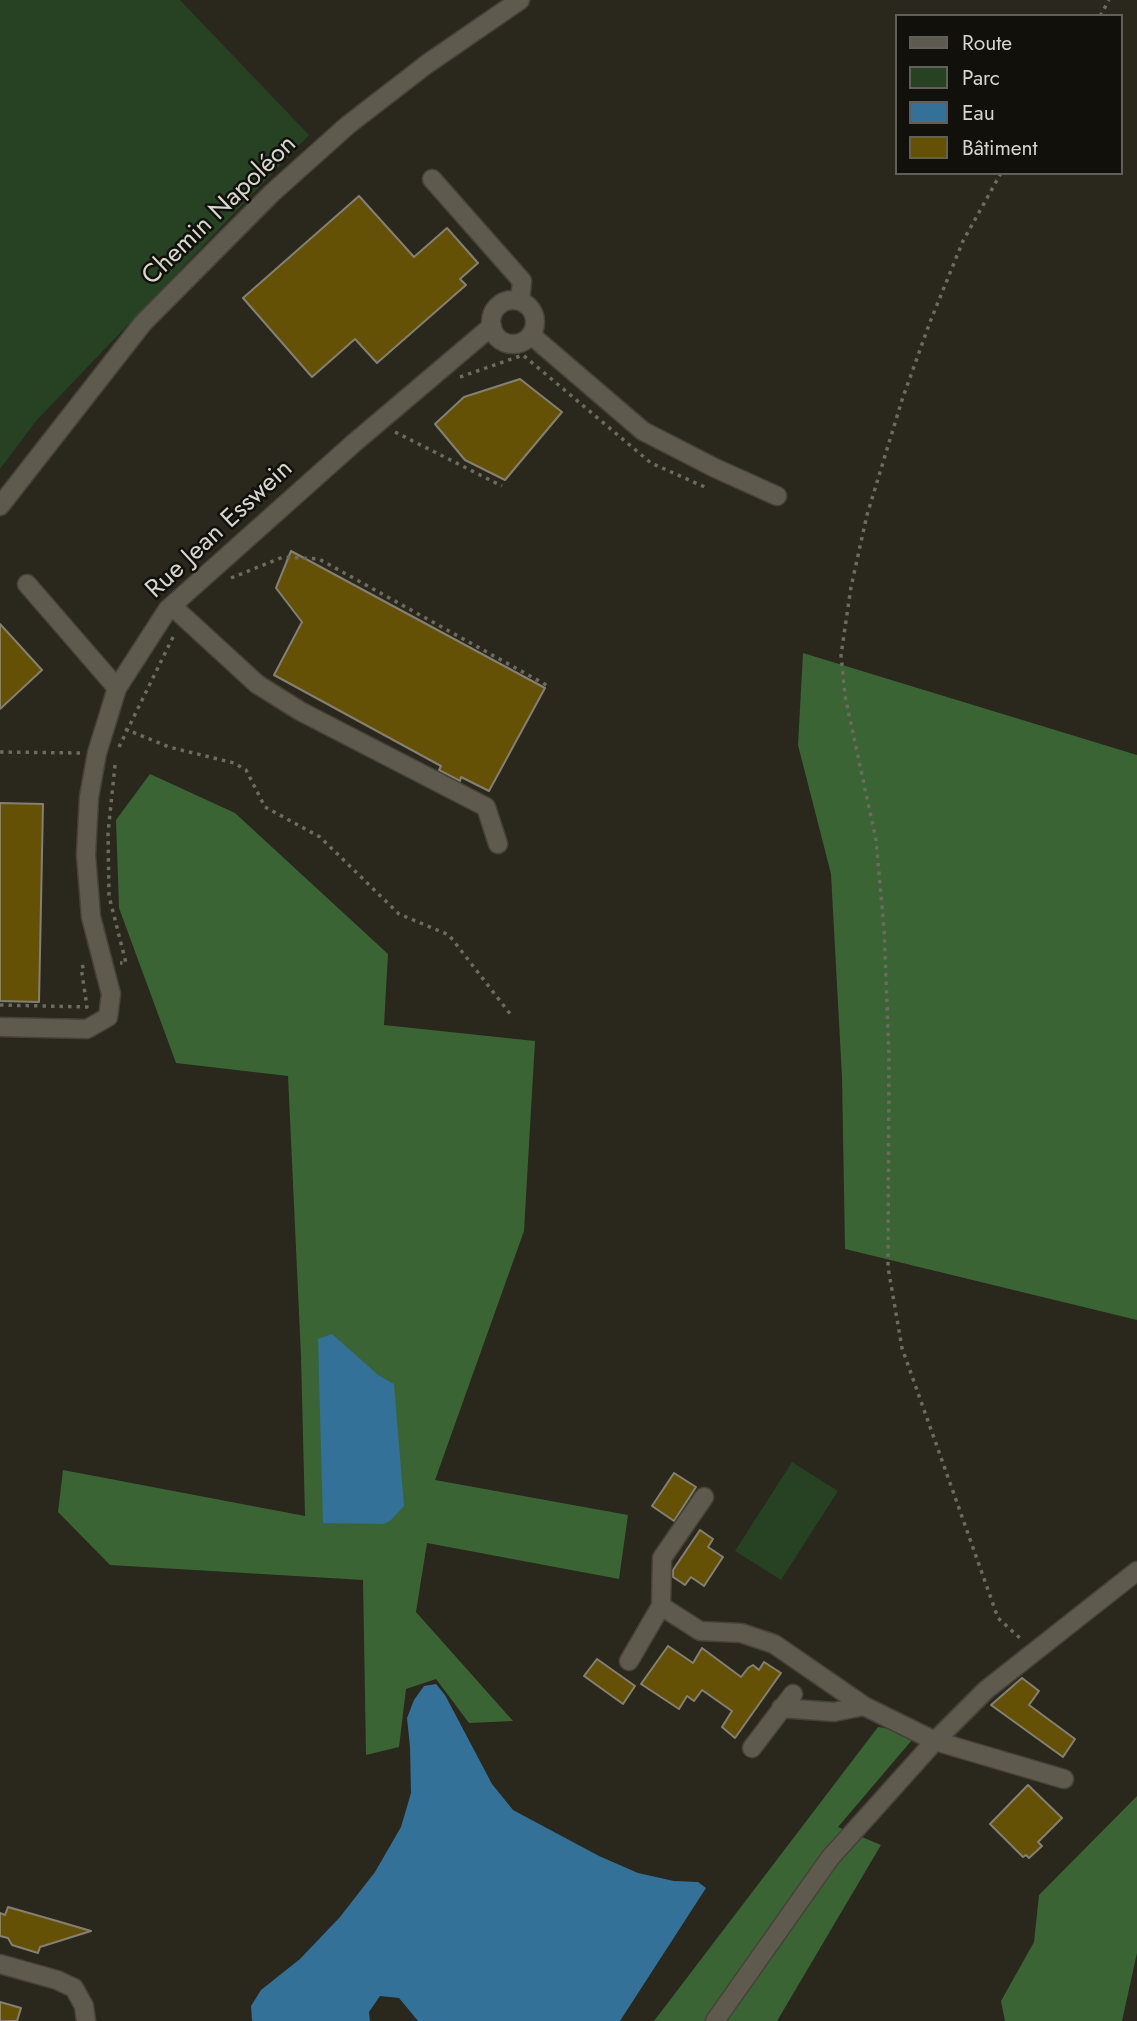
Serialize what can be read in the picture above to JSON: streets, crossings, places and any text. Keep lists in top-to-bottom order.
{
  "streets": {
    "street": ["Chemin Napoléon", "Rue Jean Esswein"]
  },
  "legend": [
    "Route",
    "Parc",
    "Eau",
    "Bâtiment"
  ]
}
